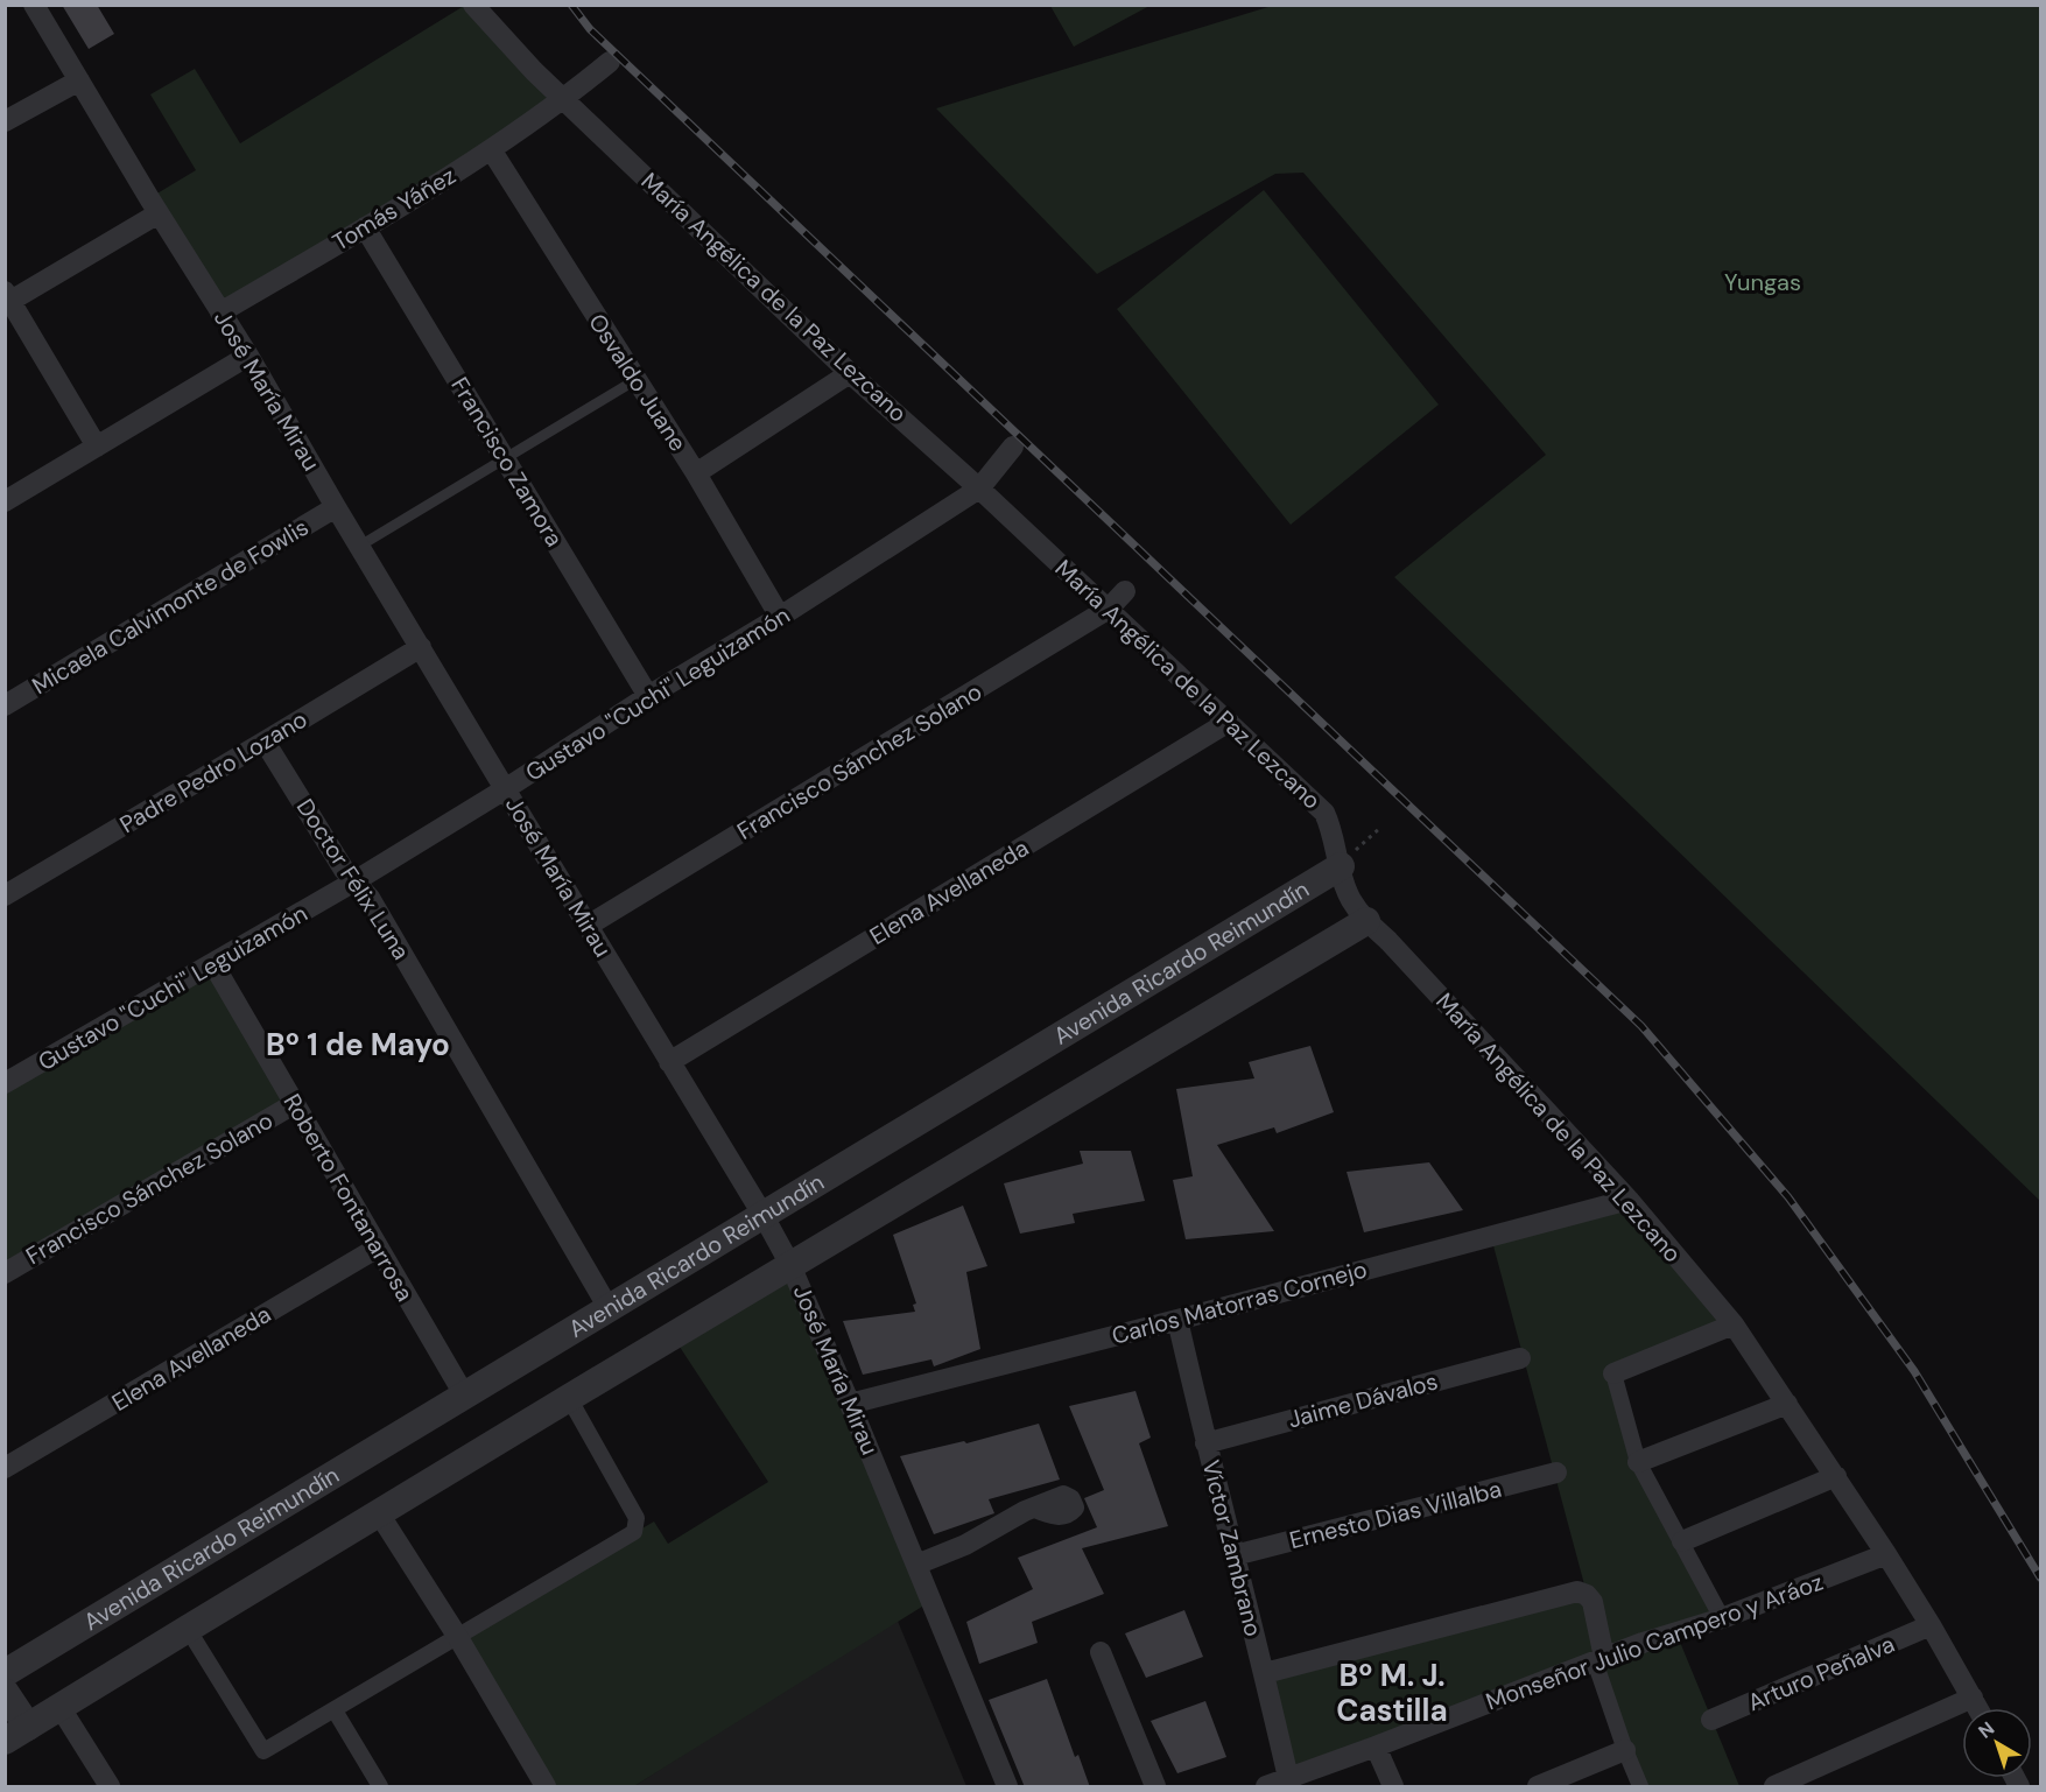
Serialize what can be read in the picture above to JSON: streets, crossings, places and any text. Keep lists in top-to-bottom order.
{
  "streets": {
    "street": [
      "Tomás Yáñez",
      "María Angélica de la Paz Lezcano",
      "Osvaldo Juane",
      "José María Mirau",
      "Francisco Zamora",
      "Micaela Calvimonte de Fowlis",
      "Gustavo \"Cuchi\" Leguizamón",
      "Francisco Sánchez Solano",
      "Padre Pedro Lozano",
      "Doctor Félix Luna",
      "Elena Avellaneda",
      "Avenida Ricardo Reimundín",
      "Roberto Fontanarrosa",
      "Carlos Matorras Cornejo",
      "Jaime Dávalos",
      "Ernesto Dias Villalba",
      "Víctor Zambrano",
      "Monseñor Julio Campero y Aráoz",
      "Arturo Peñalva"
    ]
  },
  "crossings": [
    ["Tomás Yáñez", "María Angélica de la Paz Lezcano"],
    ["Tomás Yáñez", "Osvaldo Juane"],
    ["Tomás Yáñez", "José María Mirau"],
    ["Tomás Yáñez", "Francisco Zamora"],
    ["María Angélica de la Paz Lezcano", "Gustavo \"Cuchi\" Leguizamón"],
    ["María Angélica de la Paz Lezcano", "Francisco Sánchez Solano"],
    ["María Angélica de la Paz Lezcano", "Elena Avellaneda"],
    ["María Angélica de la Paz Lezcano", "Avenida Ricardo Reimundín"],
    ["María Angélica de la Paz Lezcano", "Carlos Matorras Cornejo"],
    ["María Angélica de la Paz Lezcano", "Monseñor Julio Campero y Aráoz"],
    ["María Angélica de la Paz Lezcano", "Arturo Peñalva"],
    ["Osvaldo Juane", "Gustavo \"Cuchi\" Leguizamón"],
    ["José María Mirau", "Micaela Calvimonte de Fowlis"],
    ["José María Mirau", "Gustavo \"Cuchi\" Leguizamón"],
    ["José María Mirau", "Francisco Sánchez Solano"],
    ["José María Mirau", "Padre Pedro Lozano"],
    ["José María Mirau", "Elena Avellaneda"],
    ["José María Mirau", "Avenida Ricardo Reimundín"],
    ["José María Mirau", "Carlos Matorras Cornejo"],
    ["Francisco Zamora", "Gustavo \"Cuchi\" Leguizamón"],
    ["Gustavo \"Cuchi\" Leguizamón", "Doctor Félix Luna"],
    ["Gustavo \"Cuchi\" Leguizamón", "Roberto Fontanarrosa"],
    ["Francisco Sánchez Solano", "Roberto Fontanarrosa"],
    ["Padre Pedro Lozano", "Doctor Félix Luna"],
    ["Doctor Félix Luna", "Avenida Ricardo Reimundín"],
    ["Elena Avellaneda", "Roberto Fontanarrosa"],
    ["Avenida Ricardo Reimundín", "Roberto Fontanarrosa"],
    ["Carlos Matorras Cornejo", "Víctor Zambrano"],
    ["Jaime Dávalos", "Víctor Zambrano"],
    ["Ernesto Dias Villalba", "Víctor Zambrano"],
    ["Víctor Zambrano", "Monseñor Julio Campero y Aráoz"]
  ],
  "districts": ["Bº 1 de Mayo", "Bº M. J. Castilla"],
  "parks": ["Yungas"],
  "north": "top left"
}
